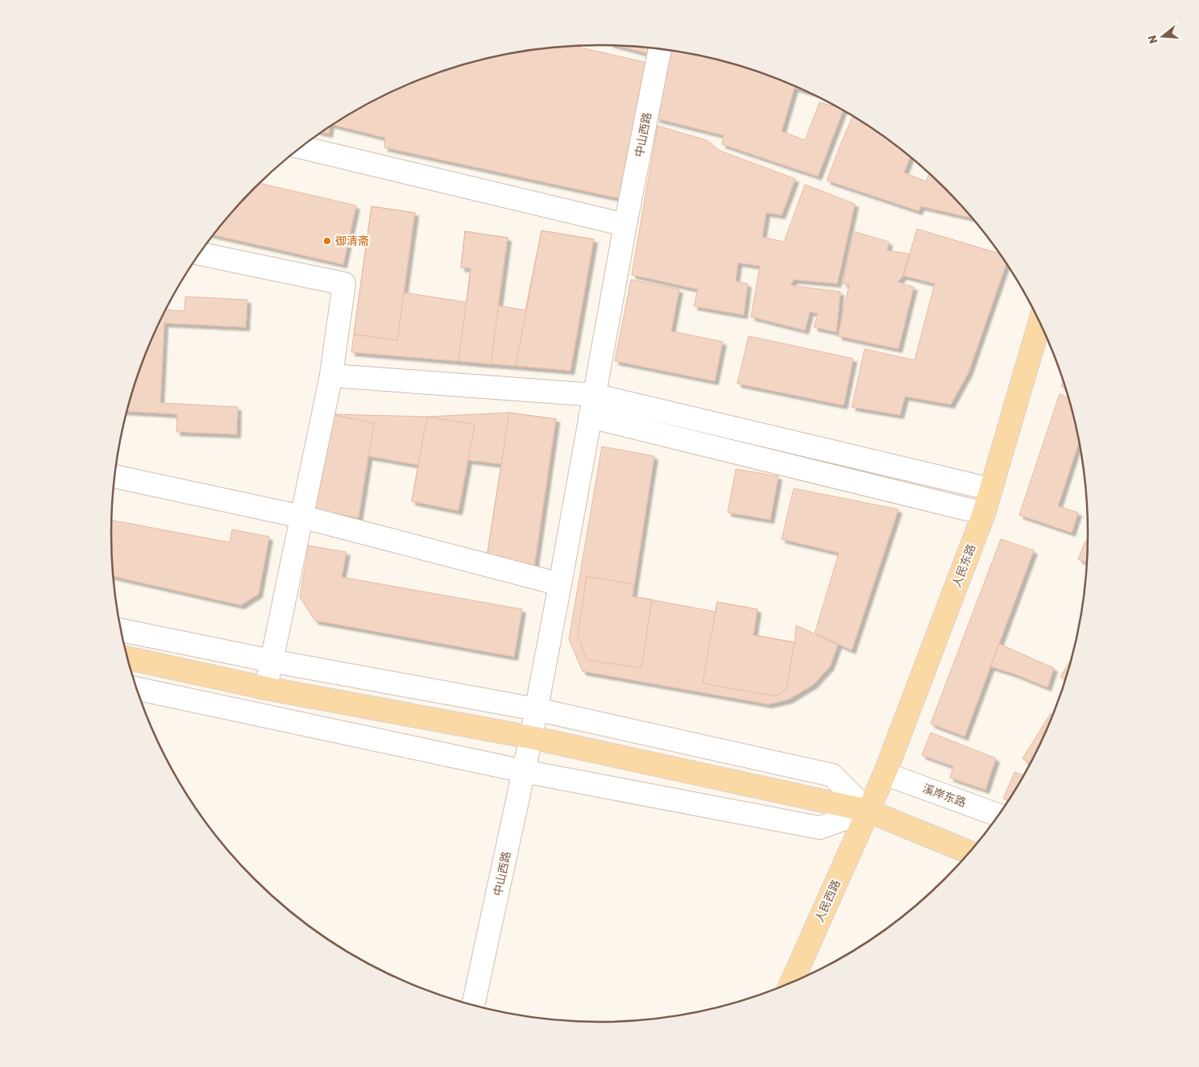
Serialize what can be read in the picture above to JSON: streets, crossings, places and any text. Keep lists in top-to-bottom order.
{
  "streets": {
    "main road": ["人民东路", "人民西路"],
    "street": ["中山西路", "溪岸东路"]
  },
  "crossings": [
    ["人民东路", "溪岸东路"],
    ["人民东路", "人民西路"]
  ],
  "places": ["御清斋"],
  "north": "left"
}
